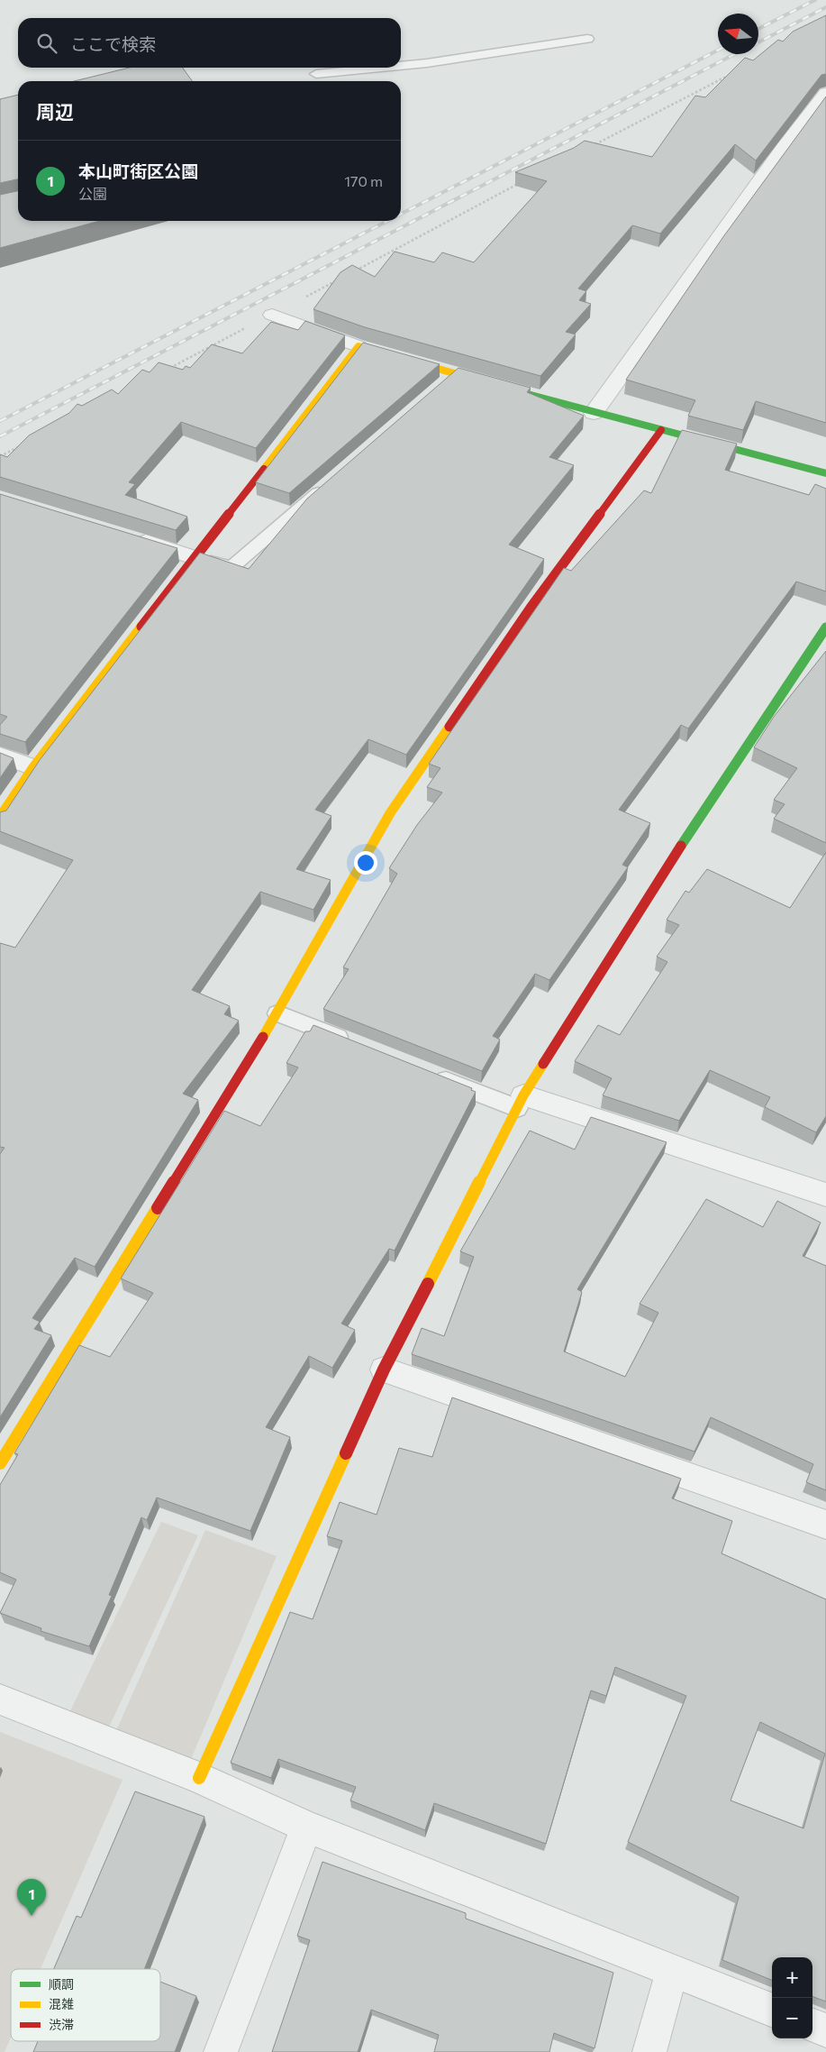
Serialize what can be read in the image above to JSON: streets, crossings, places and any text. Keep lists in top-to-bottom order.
{
  "legend": ["順調", "混雑", "渋滞"],
  "north": "left",
  "page": {
    "search": "ここで検索",
    "heading": "周辺",
    "list": [
      {
        "mark": "1",
        "name": "本山町街区公園",
        "note": "公園",
        "value": "170 m"
      }
    ],
    "pins": "1",
    "map_buttons": ["+", "−"]
  }
}
